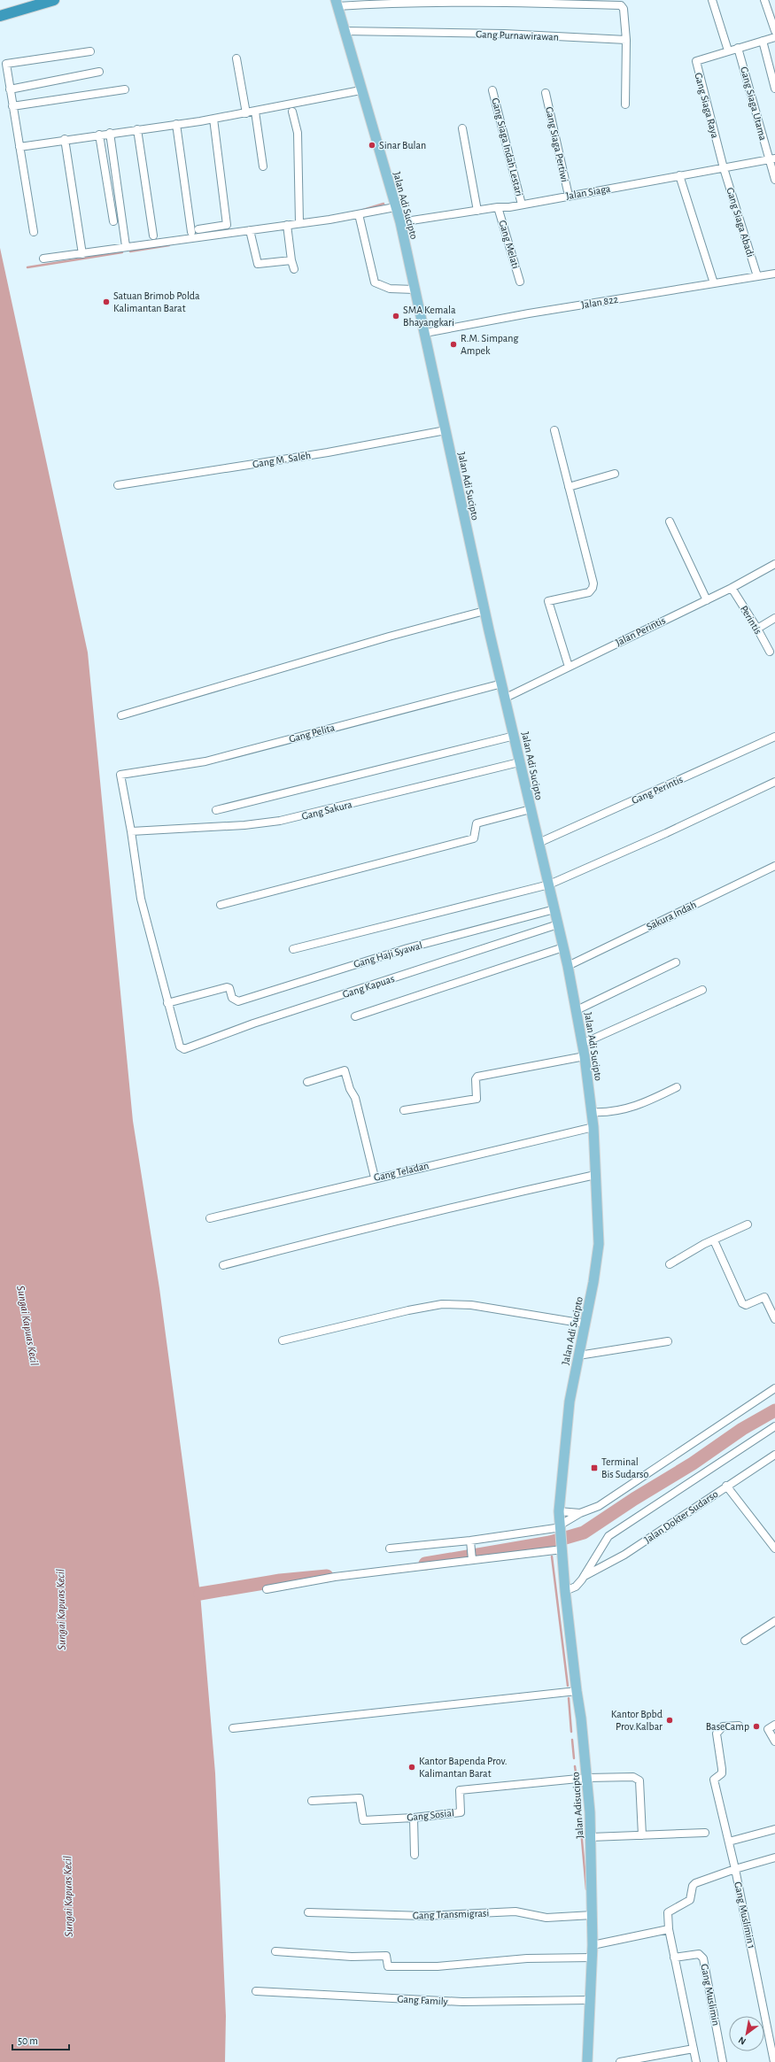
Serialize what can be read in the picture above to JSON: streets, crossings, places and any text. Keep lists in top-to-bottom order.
{
  "streets": {
    "main road": ["Jalan Adi Sucipto", "Jalan Adisucipto"],
    "street": [
      "Gang Purnawirawan",
      "Gang Siaga Utama",
      "Gang Siaga Raya",
      "Gang Siaga Pertiwi",
      "Gang Siaga Indah Lestari",
      "Jalan Siaga",
      "Gang Siaga Abadi",
      "Gang Melati",
      "Jalan 822",
      "Gang M. Saleh",
      "Perintis",
      "Jalan Perintis",
      "Gang Pelita",
      "Gang Perintis",
      "Gang Sakura",
      "Sakura Indah",
      "Gang Haji Syawal",
      "Gang Kapuas",
      "Gang Teladan",
      "Jalan Dokter Sudarso",
      "Gang Sosial",
      "Gang Transmigrasi",
      "Gang Muslimin 1",
      "Gang Muslimin",
      "Gang Family"
    ]
  },
  "crossings": [
    ["Gang Purnawirawan", "Jalan Adi Sucipto"],
    ["Gang Siaga Utama", "Gang Siaga Raya"],
    ["Gang Siaga Utama", "Jalan Siaga"],
    ["Gang Siaga Raya", "Jalan Siaga"],
    ["Gang Siaga Raya", "Gang Siaga Abadi"],
    ["Gang Siaga Pertiwi", "Jalan Siaga"],
    ["Gang Siaga Indah Lestari", "Jalan Siaga"],
    ["Jalan Siaga", "Jalan Adi Sucipto"],
    ["Jalan Siaga", "Gang Siaga Abadi"],
    ["Jalan Siaga", "Gang Melati"],
    ["Jalan Adi Sucipto", "Jalan 822"],
    ["Jalan Adi Sucipto", "Gang M. Saleh"],
    ["Jalan Adi Sucipto", "Jalan Perintis"],
    ["Jalan Adi Sucipto", "Gang Pelita"],
    ["Jalan Adi Sucipto", "Gang Perintis"],
    ["Jalan Adi Sucipto", "Gang Sakura"],
    ["Jalan Adi Sucipto", "Sakura Indah"],
    ["Jalan Adi Sucipto", "Gang Haji Syawal"],
    ["Jalan Adi Sucipto", "Gang Kapuas"],
    ["Jalan Adi Sucipto", "Gang Teladan"],
    ["Jalan Adi Sucipto", "Jalan Adisucipto"],
    ["Gang Siaga Abadi", "Jalan 822"],
    ["Perintis", "Jalan Perintis"],
    ["Gang Pelita", "Gang Sakura"],
    ["Gang Haji Syawal", "Gang Kapuas"],
    ["Jalan Adisucipto", "Gang Sosial"],
    ["Jalan Adisucipto", "Gang Transmigrasi"],
    ["Jalan Adisucipto", "Gang Family"]
  ],
  "water": ["Sungai Kapuas Kecil"],
  "places": {
    "other": [
      "Sinar Bulan",
      "Satuan Brimob Polda Kalimantan Barat",
      "SMA Kemala Bhayangkari",
      "R.M. Simpang Ampek",
      "Kantor Bpbd Prov.Kalbar",
      "BaseCamp",
      "Kantor Bapenda Prov. Kalimantan Barat"
    ],
    "transit": ["Terminal Bis Sudarso"]
  },
  "scale_bar": "50 m",
  "north": "bottom left"
}
